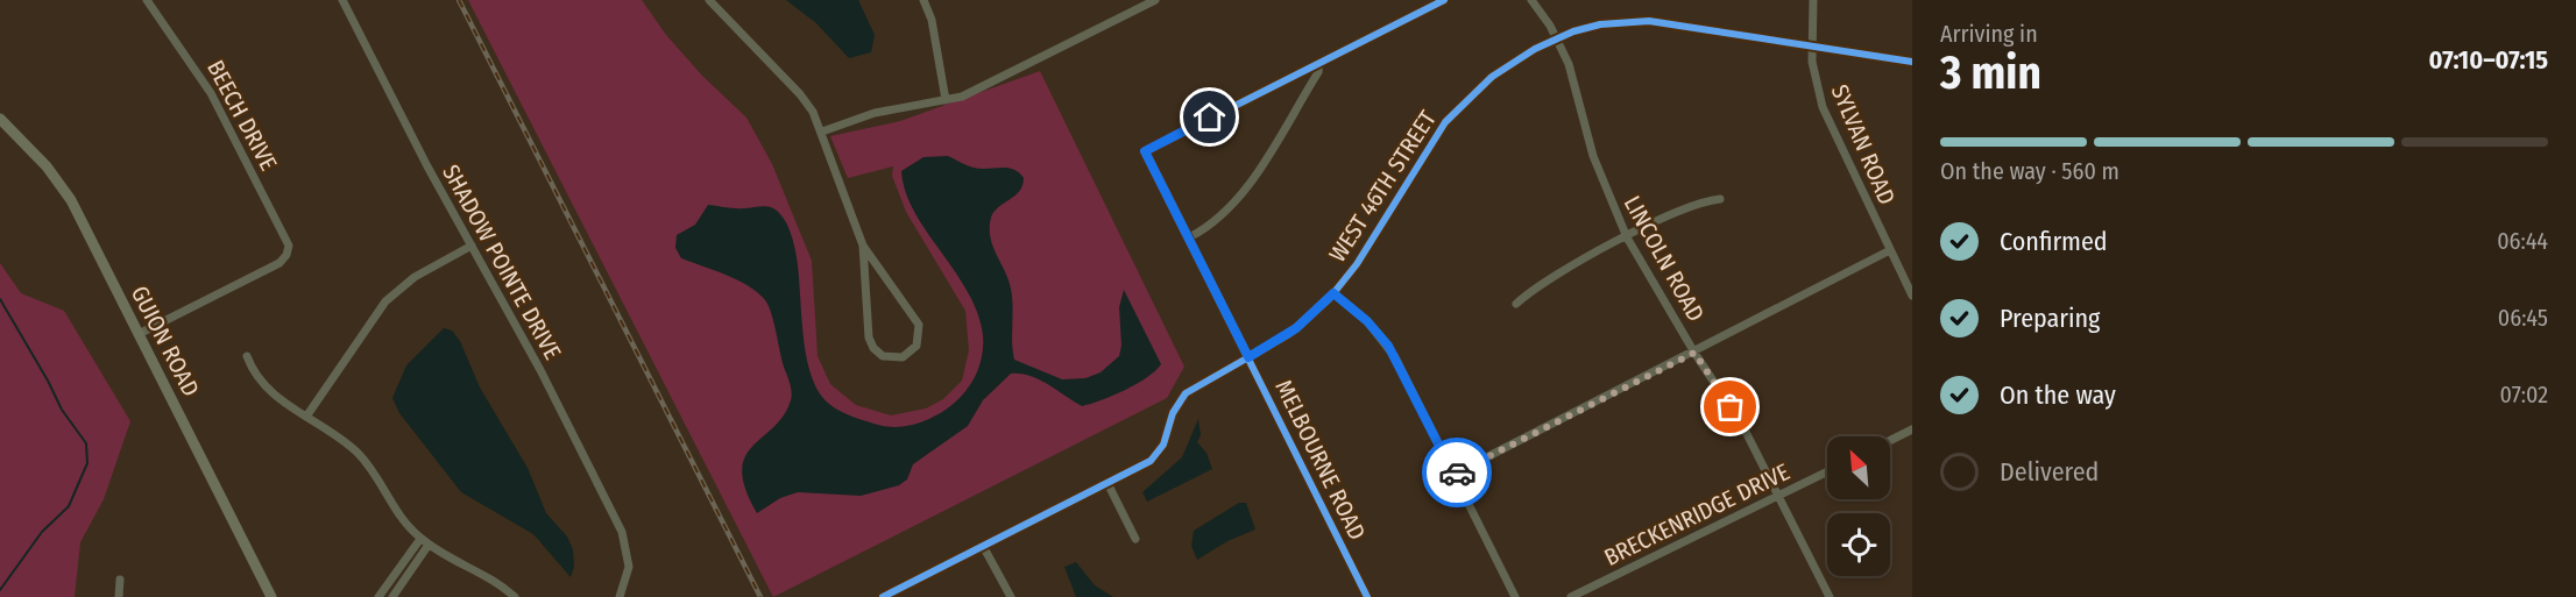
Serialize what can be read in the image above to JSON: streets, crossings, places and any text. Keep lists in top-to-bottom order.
{
  "streets": {
    "street": [
      "BEECH DRIVE",
      "SYLVAN ROAD",
      "WEST 46TH STREET",
      "LINCOLN ROAD",
      "SHADOW POINTE DRIVE",
      "GUION ROAD",
      "MELBOURNE ROAD",
      "BRECKENRIDGE DRIVE"
    ]
  },
  "crossings": [
    ["BEECH DRIVE", "GUION ROAD"],
    ["SYLVAN ROAD", "WEST 46TH STREET"],
    ["WEST 46TH STREET", "LINCOLN ROAD"],
    ["WEST 46TH STREET", "MELBOURNE ROAD"],
    ["LINCOLN ROAD", "BRECKENRIDGE DRIVE"]
  ],
  "north": "top left",
  "page": {
    "heading": ["3 min", "Arriving in", "07:10–07:15"],
    "bar": "On the way · 560 m",
    "list": [
      ["Confirmed", "06:44"],
      ["Preparing", "06:45"],
      ["On the way", "07:02"],
      "Delivered"
    ]
  }
}
